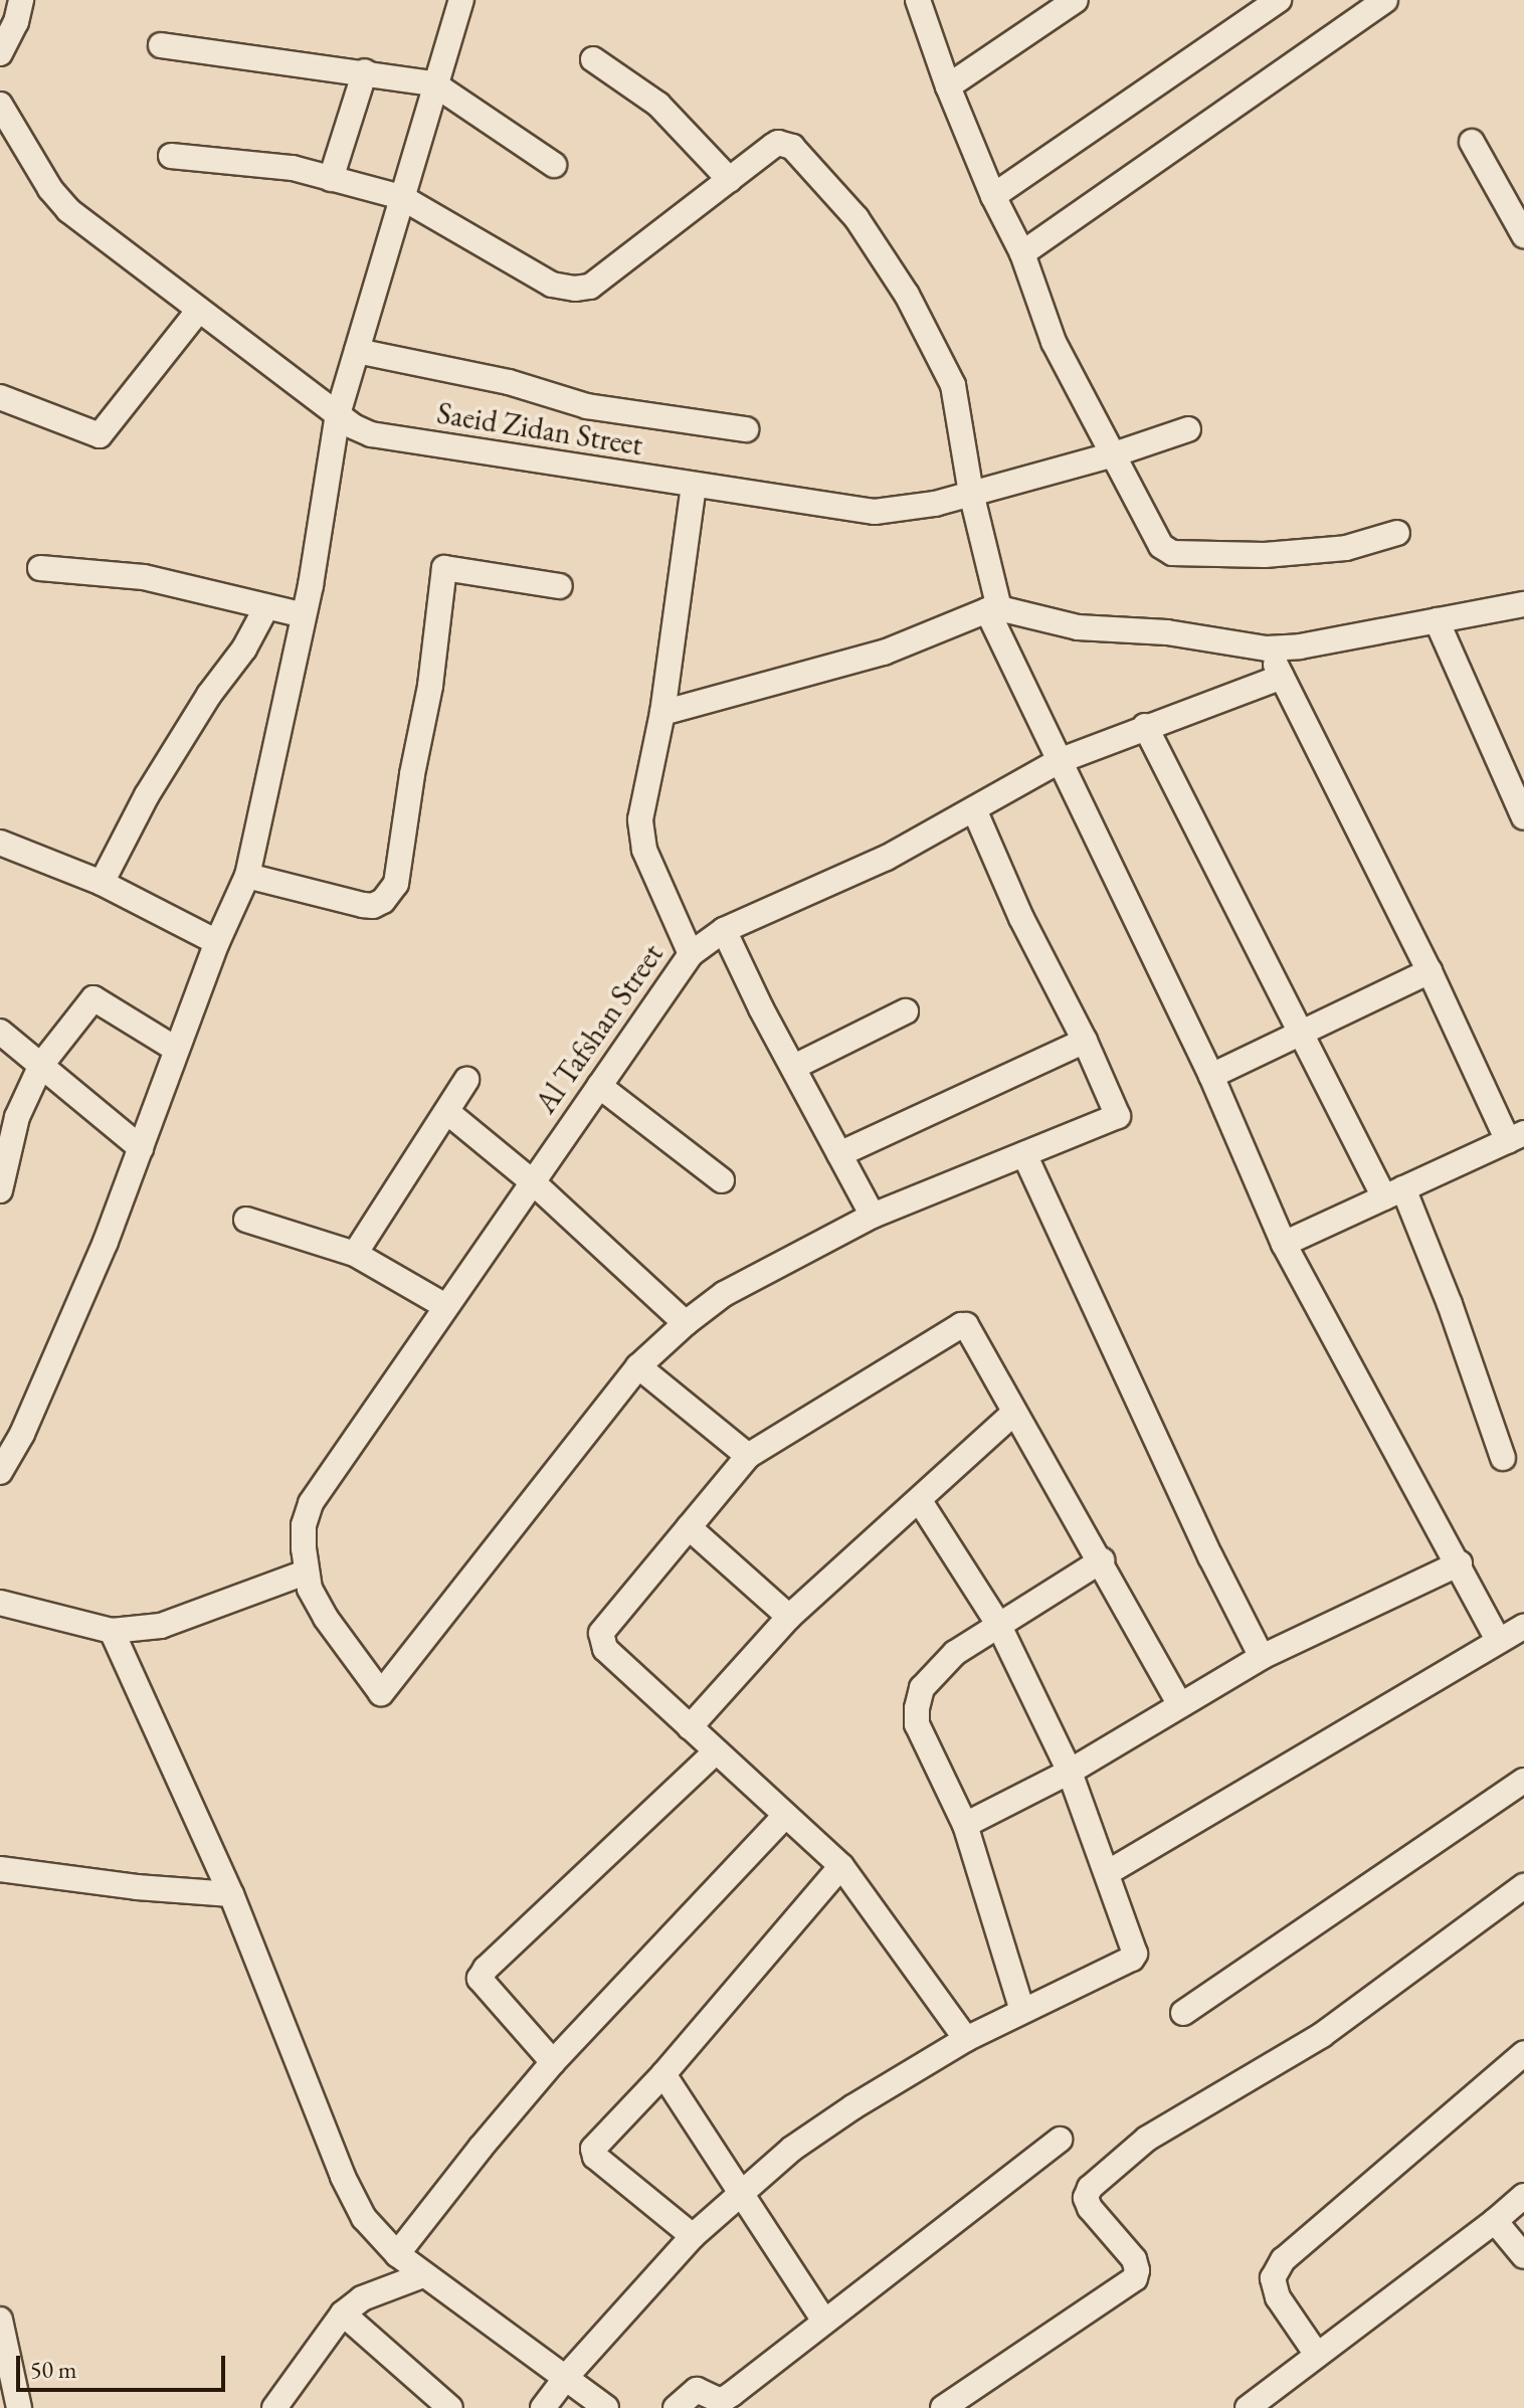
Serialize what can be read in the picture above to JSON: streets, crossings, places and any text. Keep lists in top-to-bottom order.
{
  "streets": {
    "street": ["Saeid Zidan Street", "Al Tafshan Street"]
  },
  "scale_bar": "50 m"
}
